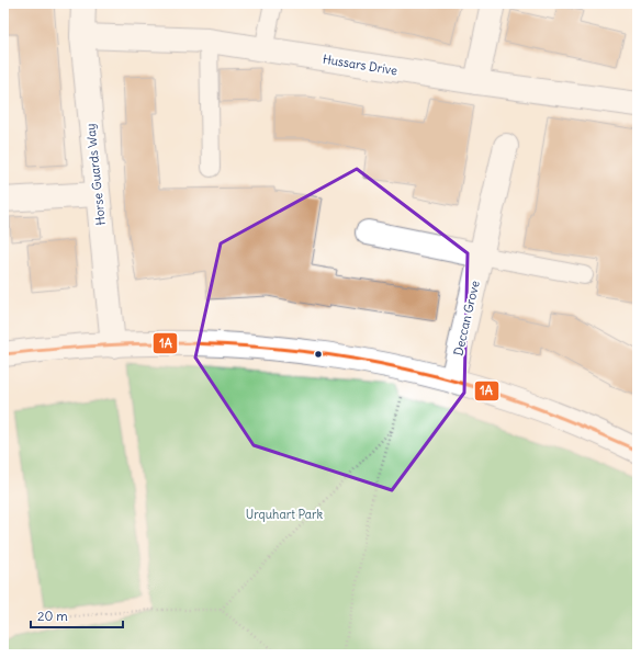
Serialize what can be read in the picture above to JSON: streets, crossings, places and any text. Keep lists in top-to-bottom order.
{
  "streets": {
    "street": ["Hussars Drive", "Horse Guards Way", "Deccan Grove"]
  },
  "crossings": [
    ["Hussars Drive", "Horse Guards Way"]
  ],
  "parks": ["Urquhart Park"],
  "lines": ["transit line 1A"],
  "scale_bar": "20 m"
}
